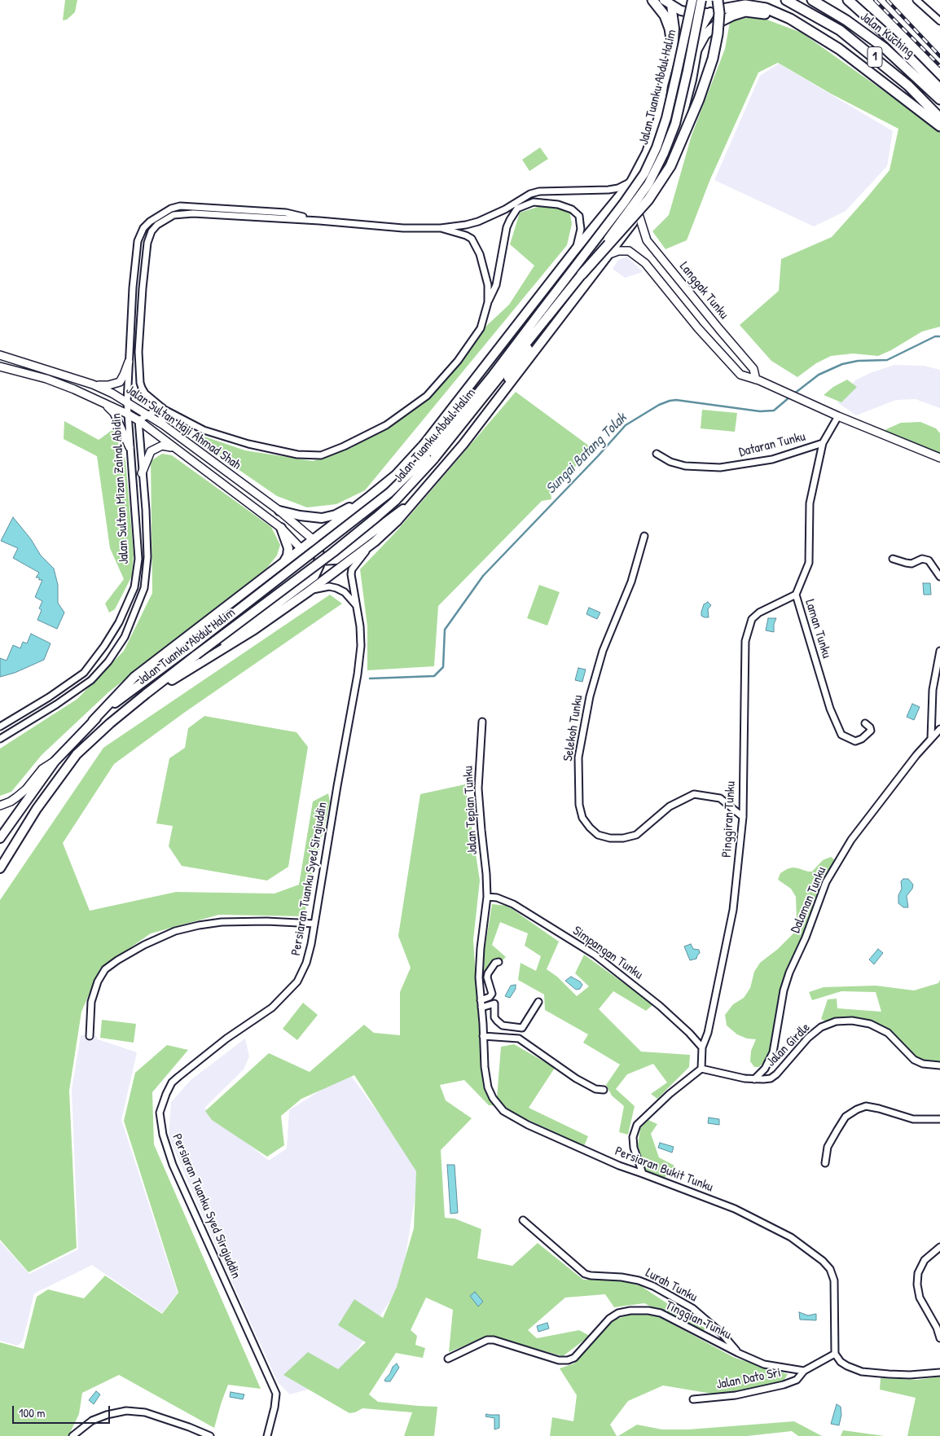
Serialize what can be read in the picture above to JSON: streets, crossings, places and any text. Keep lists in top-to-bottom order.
{
  "streets": {
    "highway": ["Jalan Kuching", "1"],
    "main road": ["Jalan Tuanku Abdul Halim"],
    "street": [
      "Langgak Tunku",
      "Jalan Sultan Haji Ahmad Shah",
      "Dataran Tunku",
      "Jalan Sultan Mizan Zainal Abidin",
      "Laman Tunku",
      "Selekoh Tunku",
      "Jalan Tepian Tunku",
      "Pinggiran Tunku",
      "Persiaran Tuanku Syed Sirajuddin",
      "Dalaman Tunku",
      "Simpangan Tunku",
      "Jalan Girdle",
      "Persiaran Bukit Tunku",
      "Lurah Tunku",
      "Tinggian Tunku",
      "Jalan Dato Sri"
    ]
  },
  "crossings": [
    ["Jalan Tuanku Abdul Halim", "Langgak Tunku"],
    ["Jalan Tuanku Abdul Halim", "Jalan Sultan Haji Ahmad Shah"],
    ["Jalan Tuanku Abdul Halim", "Jalan Sultan Mizan Zainal Abidin"],
    ["Jalan Tuanku Abdul Halim", "Persiaran Tuanku Syed Sirajuddin"],
    ["Langgak Tunku", "Laman Tunku"],
    ["Jalan Sultan Haji Ahmad Shah", "Jalan Sultan Mizan Zainal Abidin"],
    ["Dataran Tunku", "Laman Tunku"],
    ["Laman Tunku", "Pinggiran Tunku"],
    ["Selekoh Tunku", "Pinggiran Tunku"],
    ["Jalan Tepian Tunku", "Simpangan Tunku"],
    ["Jalan Tepian Tunku", "Persiaran Bukit Tunku"],
    ["Pinggiran Tunku", "Simpangan Tunku"],
    ["Pinggiran Tunku", "Jalan Girdle"],
    ["Dalaman Tunku", "Jalan Girdle"],
    ["Simpangan Tunku", "Persiaran Bukit Tunku"],
    ["Lurah Tunku", "Tinggian Tunku"],
    ["Tinggian Tunku", "Jalan Dato Sri"]
  ],
  "water": ["Sungai Batang Tolak"],
  "scale_bar": "100 m"
}
